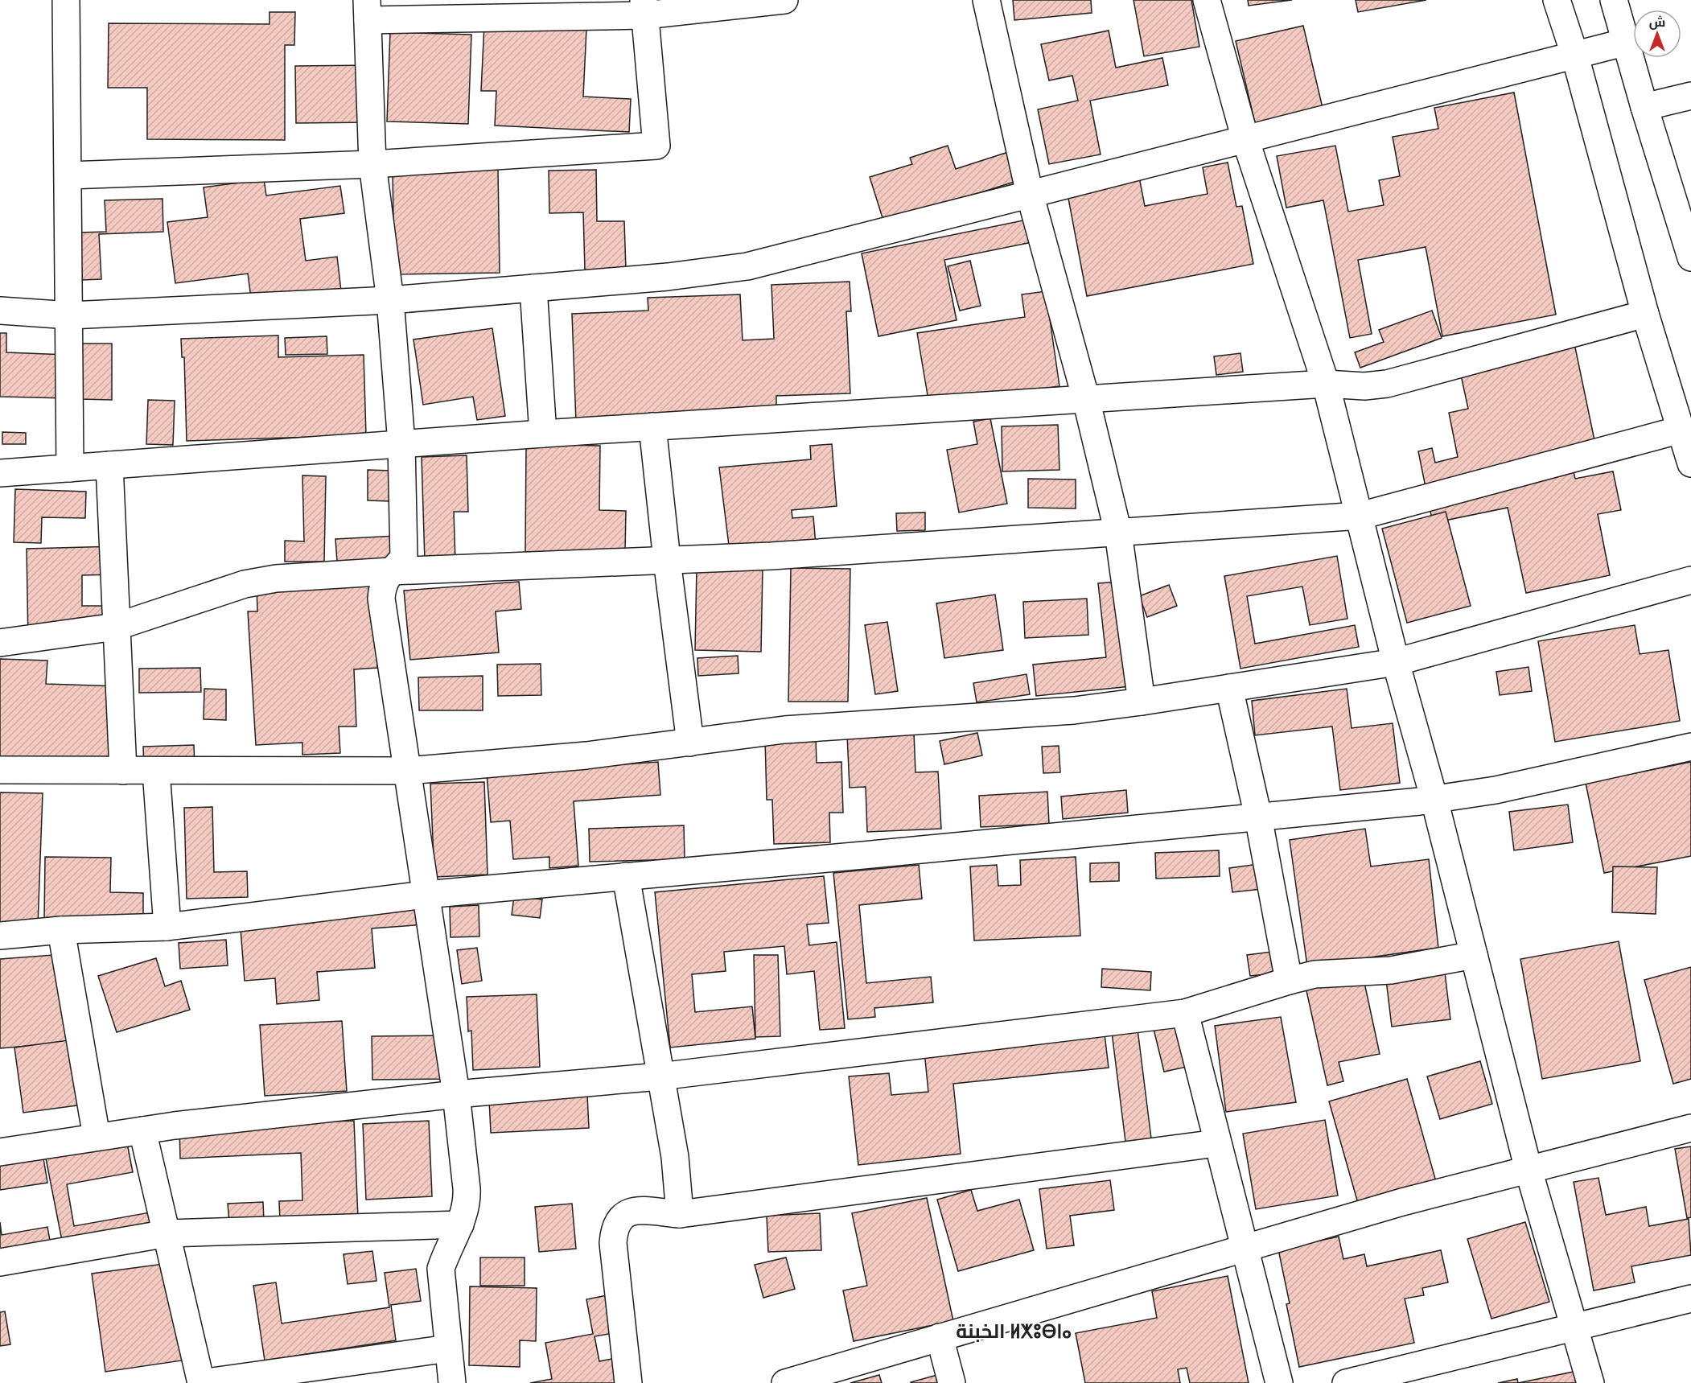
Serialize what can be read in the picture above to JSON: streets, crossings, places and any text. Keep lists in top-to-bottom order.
{
  "districts": ["الخبنة ⵍⵅⵓⴱⵏⴰ"],
  "north": "top"
}
